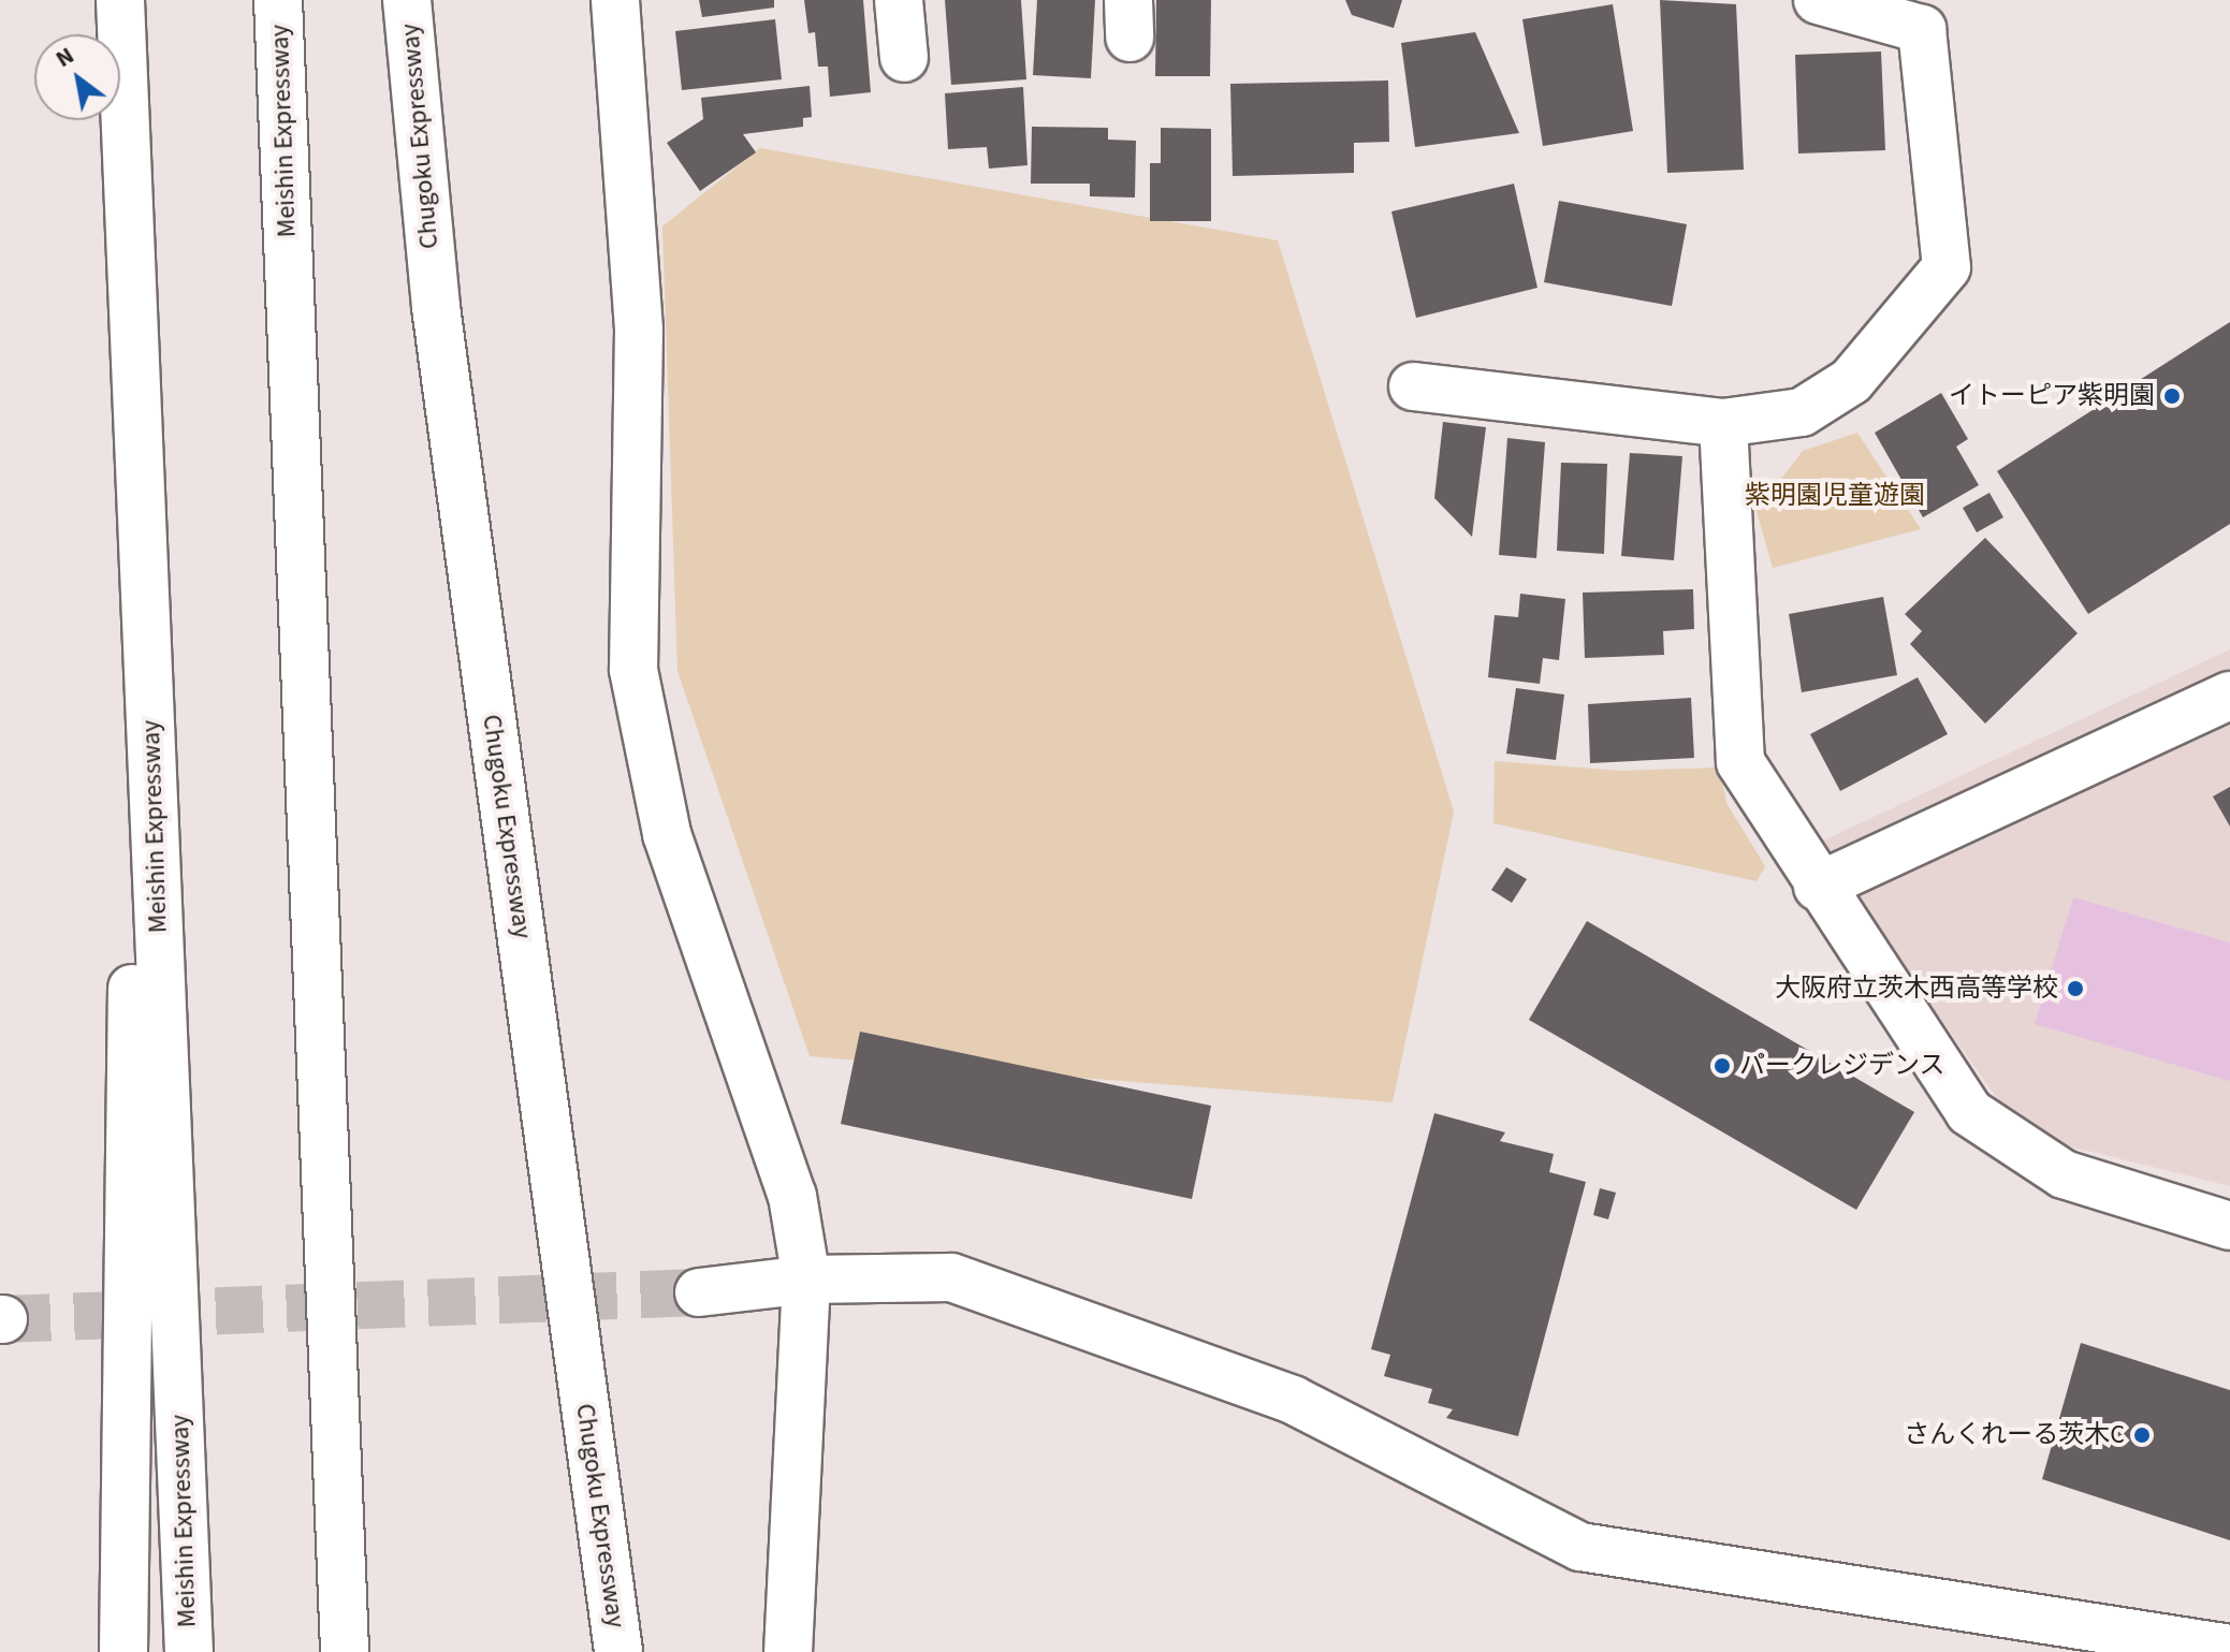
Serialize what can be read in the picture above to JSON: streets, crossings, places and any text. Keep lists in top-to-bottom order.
{
  "streets": {
    "main road": ["Meishin Expressway", "Chugoku Expressway"]
  },
  "parks": ["紫明園児童遊園"],
  "places": [
    "イトーピア紫明園",
    "大阪府立茨木西高等学校",
    "パークレジデンス",
    "さんくれーる茨木C"
  ],
  "north": "top left"
}
